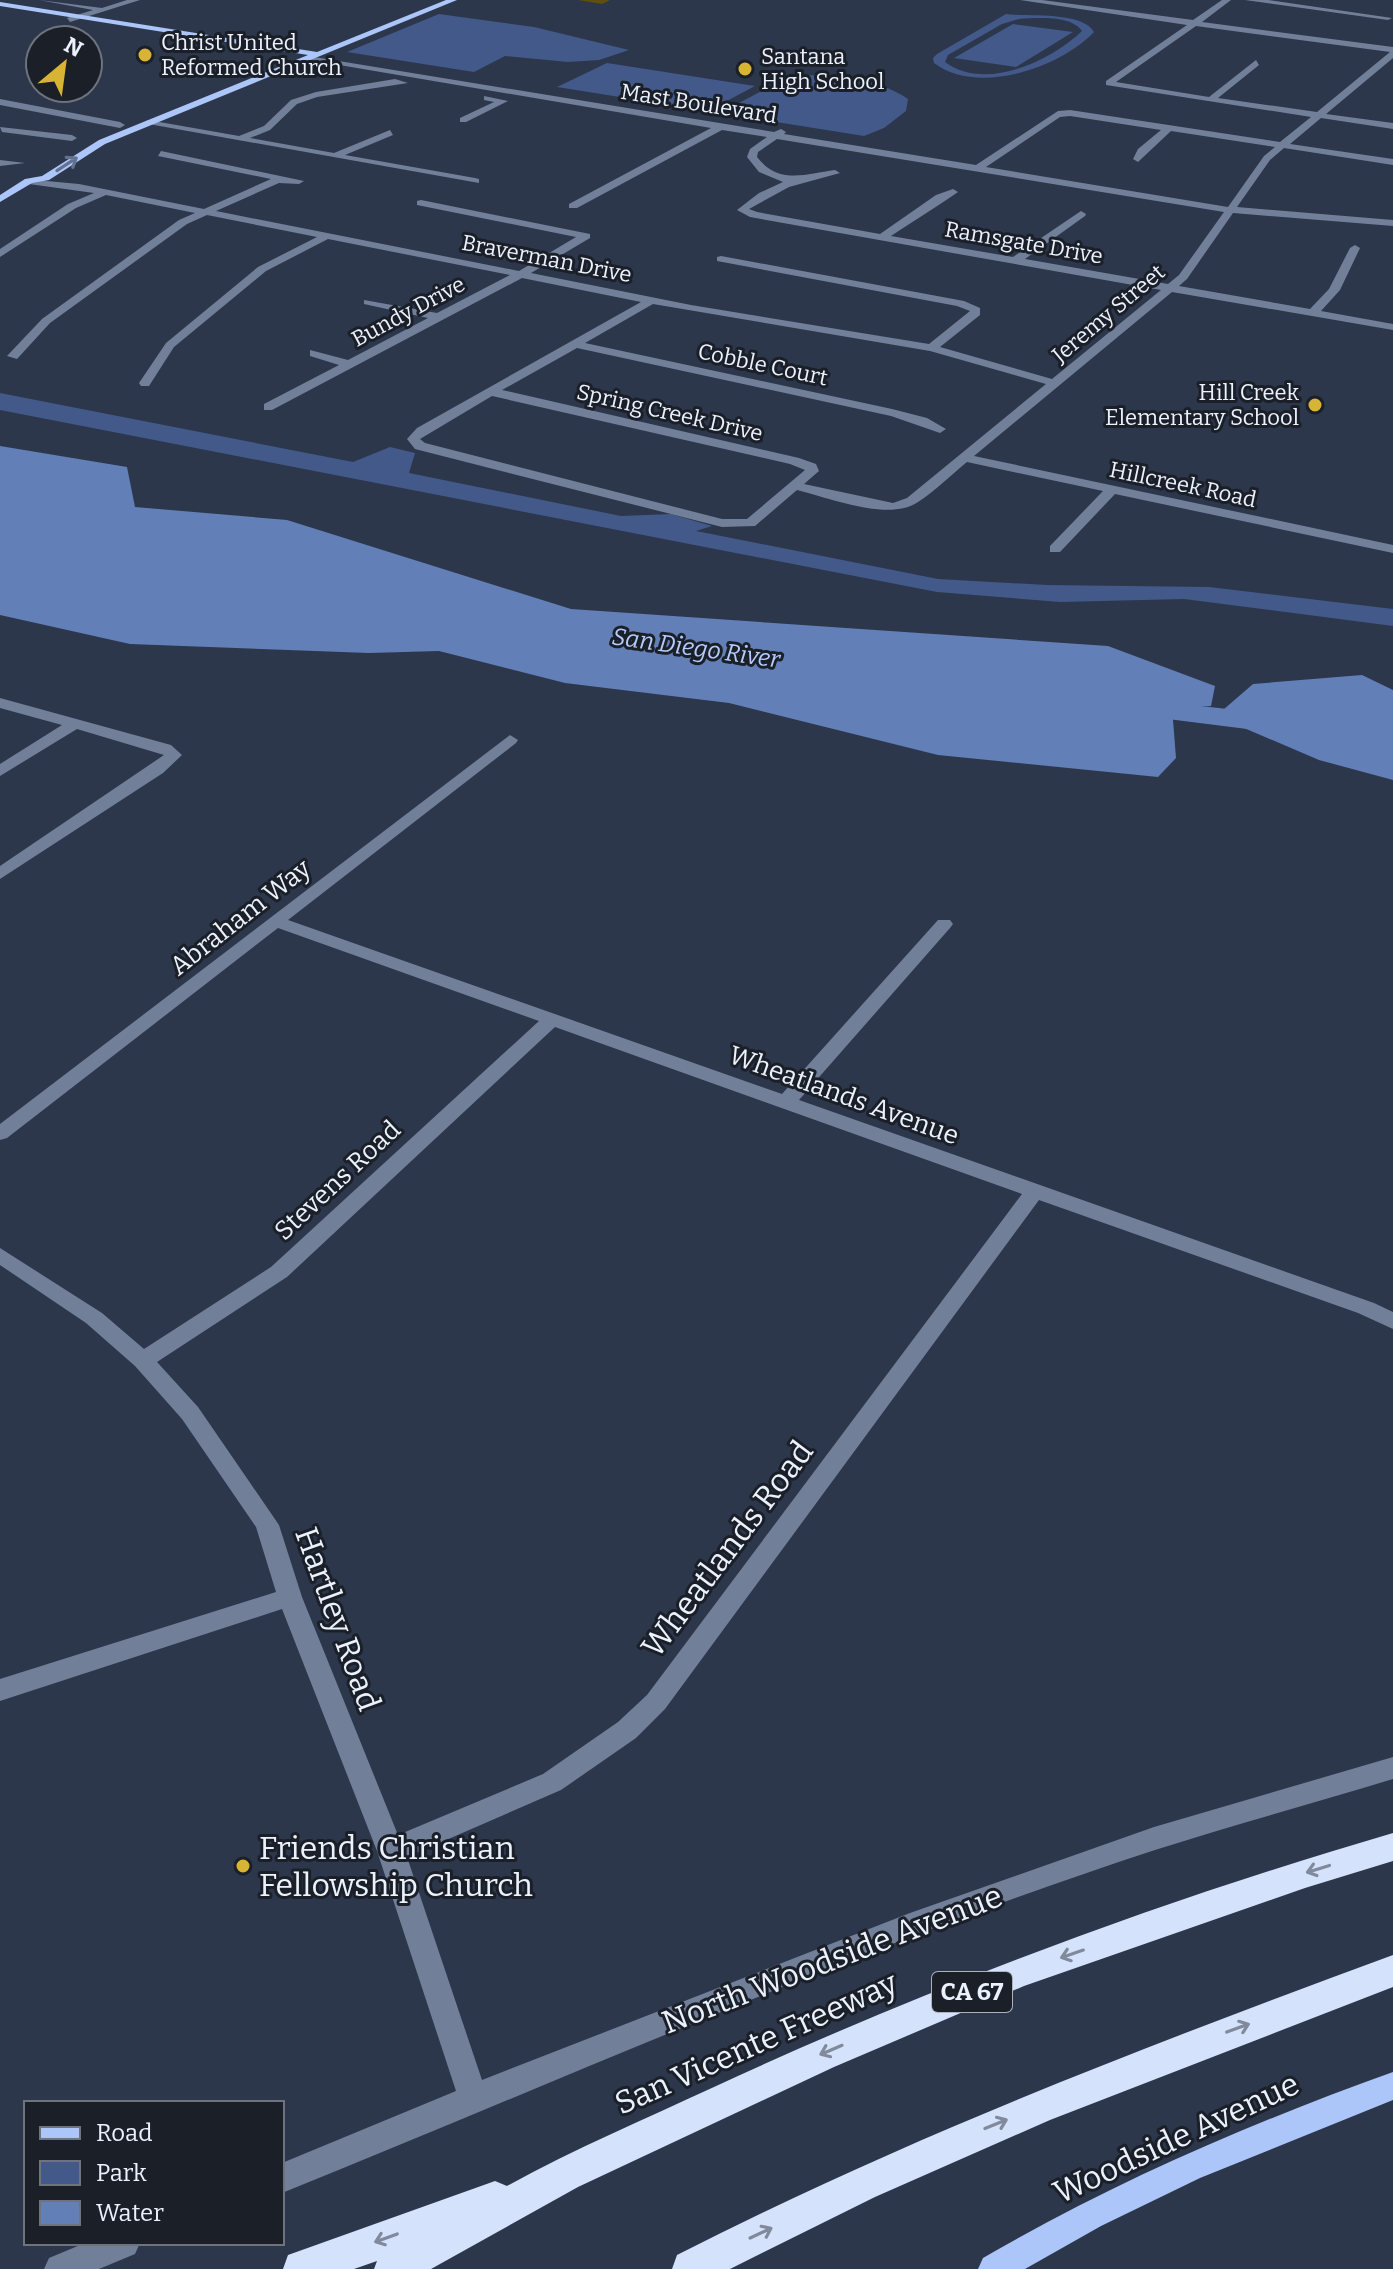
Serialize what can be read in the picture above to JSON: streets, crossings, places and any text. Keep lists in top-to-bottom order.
{
  "streets": {
    "highway": ["CA 67", "San Vicente Freeway"],
    "main road": ["Mast Boulevard", "Woodside Avenue"],
    "street": [
      "Ramsgate Drive",
      "Braverman Drive",
      "Bundy Drive",
      "Jeremy Street",
      "Cobble Court",
      "Spring Creek Drive",
      "Hillcreek Road",
      "Abraham Way",
      "Wheatlands Avenue",
      "Stevens Road",
      "Wheatlands Road",
      "Hartley Road",
      "North Woodside Avenue"
    ]
  },
  "crossings": [
    ["Mast Boulevard", "Jeremy Street"],
    ["Ramsgate Drive", "Jeremy Street"],
    ["Braverman Drive", "Bundy Drive"],
    ["Braverman Drive", "Jeremy Street"],
    ["Jeremy Street", "Spring Creek Drive"],
    ["Jeremy Street", "Hillcreek Road"],
    ["Abraham Way", "Wheatlands Avenue"],
    ["Wheatlands Avenue", "Stevens Road"],
    ["Wheatlands Avenue", "Wheatlands Road"],
    ["Stevens Road", "Hartley Road"],
    ["Wheatlands Road", "Hartley Road"],
    ["Hartley Road", "North Woodside Avenue"]
  ],
  "water": ["San Diego River"],
  "places": [
    "Christ United Reformed Church",
    "Santana High School",
    "Hill Creek Elementary School",
    "Friends Christian Fellowship Church"
  ],
  "legend": ["Road", "Park", "Water"],
  "north": "top right"
}
